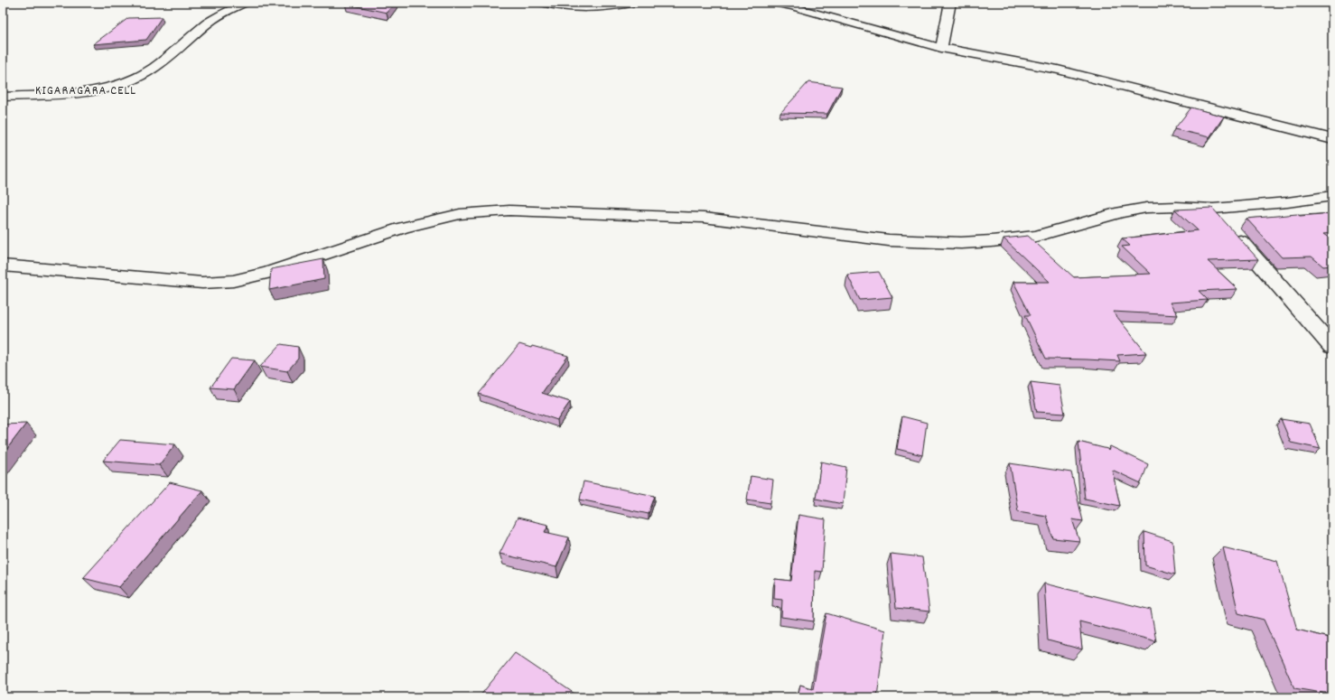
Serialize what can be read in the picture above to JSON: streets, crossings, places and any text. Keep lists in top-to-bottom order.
{
  "districts": ["KIGARAGARA CELL"]
}
